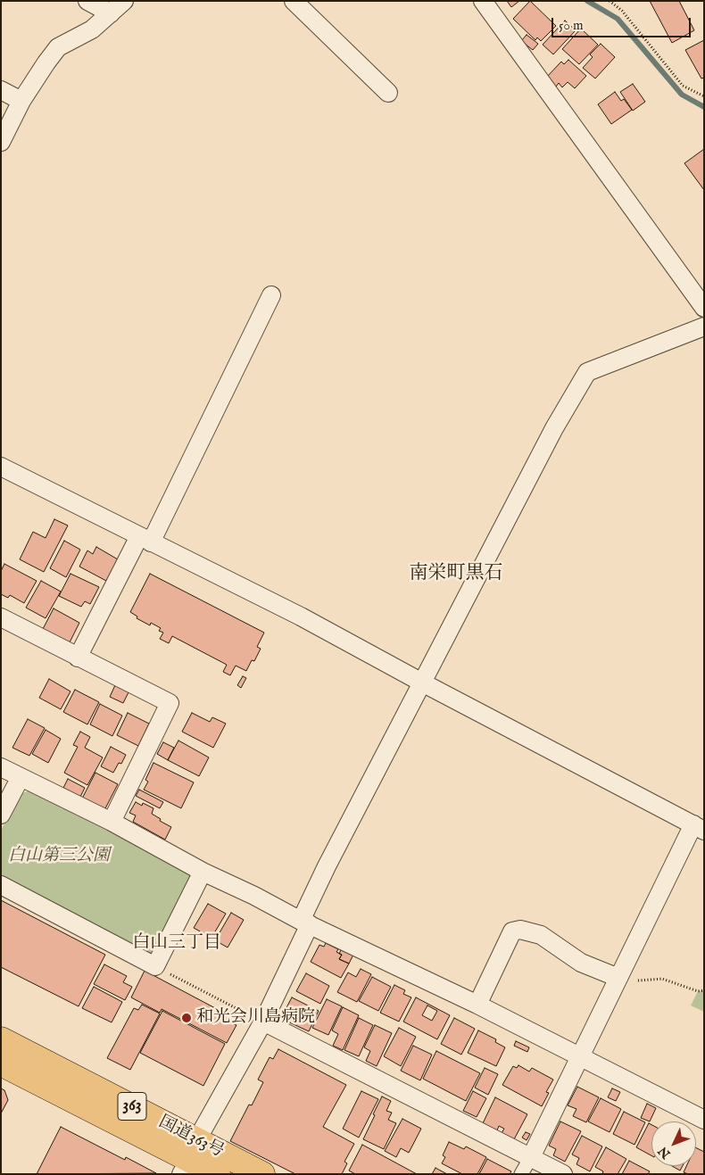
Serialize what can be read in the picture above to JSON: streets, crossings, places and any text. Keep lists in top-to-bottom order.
{
  "streets": {
    "highway": ["363", "国道363号"]
  },
  "districts": ["南栄町黒石", "白山三丁目"],
  "parks": ["白山第三公園"],
  "places": ["和光会川島病院"],
  "scale_bar": "50 m",
  "north": "bottom left"
}
